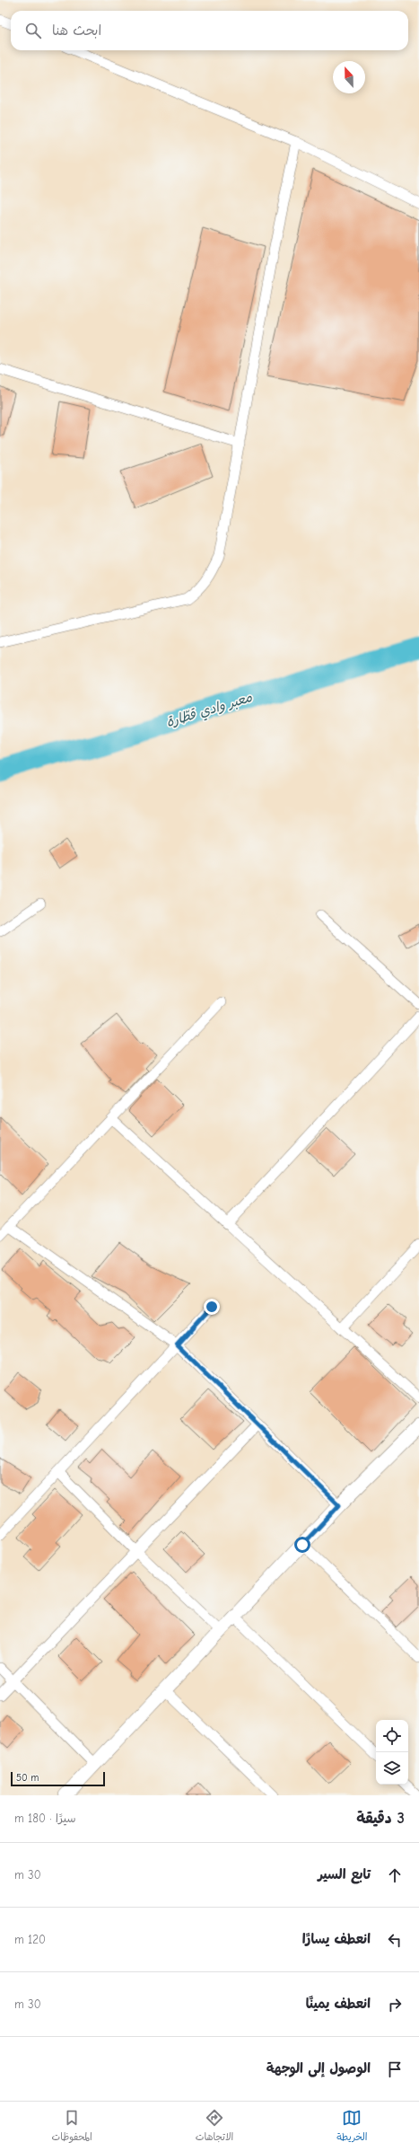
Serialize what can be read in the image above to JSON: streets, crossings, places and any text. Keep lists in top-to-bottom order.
{
  "water": ["معبر وادي قطّارة"],
  "scale_bar": "50 m",
  "north": "top",
  "page": {
    "search": "ابحث هنا",
    "scale": "50 m",
    "heading": ["3 دقيقة", "سيرًا · 180 m"],
    "list": [
      ["تابع السير", "30 m"],
      ["انعطف يسارًا", "120 m"],
      ["انعطف يمينًا", "30 m"],
      "الوصول إلى الوجهة"
    ],
    "nav": ["الخريطة", "الاتجاهات", "المحفوظات"]
  }
}
